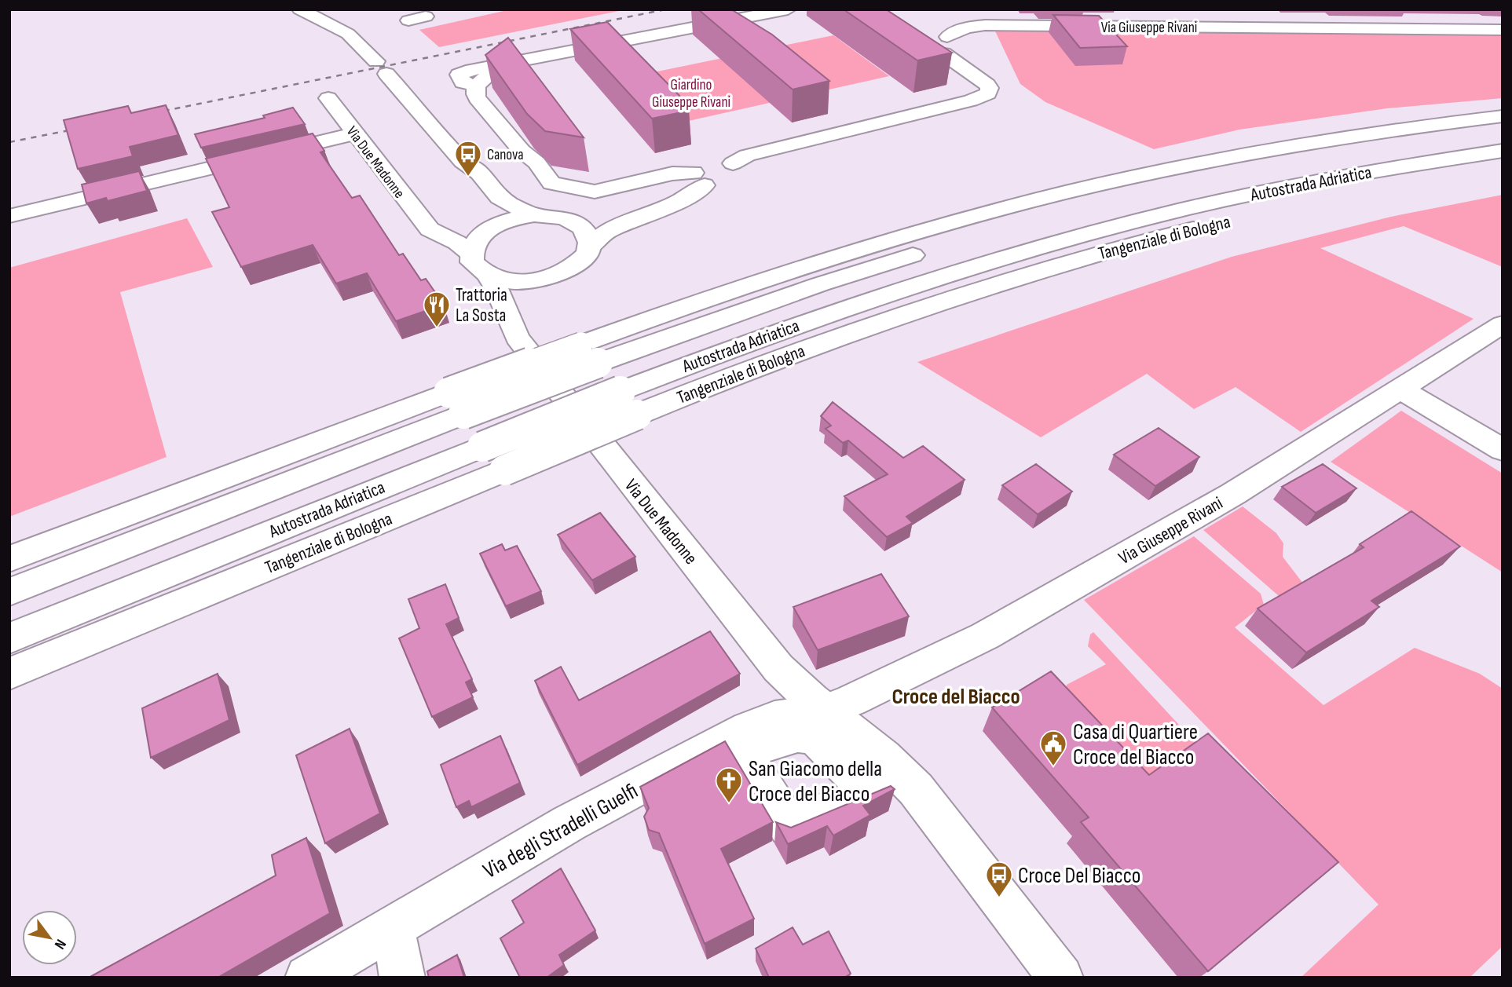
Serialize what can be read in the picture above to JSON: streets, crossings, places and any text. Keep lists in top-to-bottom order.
{
  "streets": {
    "main road": [
      "Via Giuseppe Rivani",
      "Via Due Madonne",
      "Autostrada Adriatica",
      "Tangenziale di Bologna",
      "Via degli Stradelli Guelfi"
    ]
  },
  "crossings": [
    ["Via Giuseppe Rivani", "Via Due Madonne"],
    ["Via Giuseppe Rivani", "Via degli Stradelli Guelfi"],
    ["Via Due Madonne", "Via degli Stradelli Guelfi"]
  ],
  "districts": ["Croce del Biacco"],
  "parks": ["Giardino Giuseppe Rivani"],
  "places": {
    "bus stop": ["Canova", "Croce Del Biacco"],
    "restaurant": ["Trattoria La Sosta"],
    "public building": ["Casa di Quartiere Croce del Biacco"],
    "church": ["San Giacomo della Croce del Biacco"]
  },
  "north": "bottom right"
}
